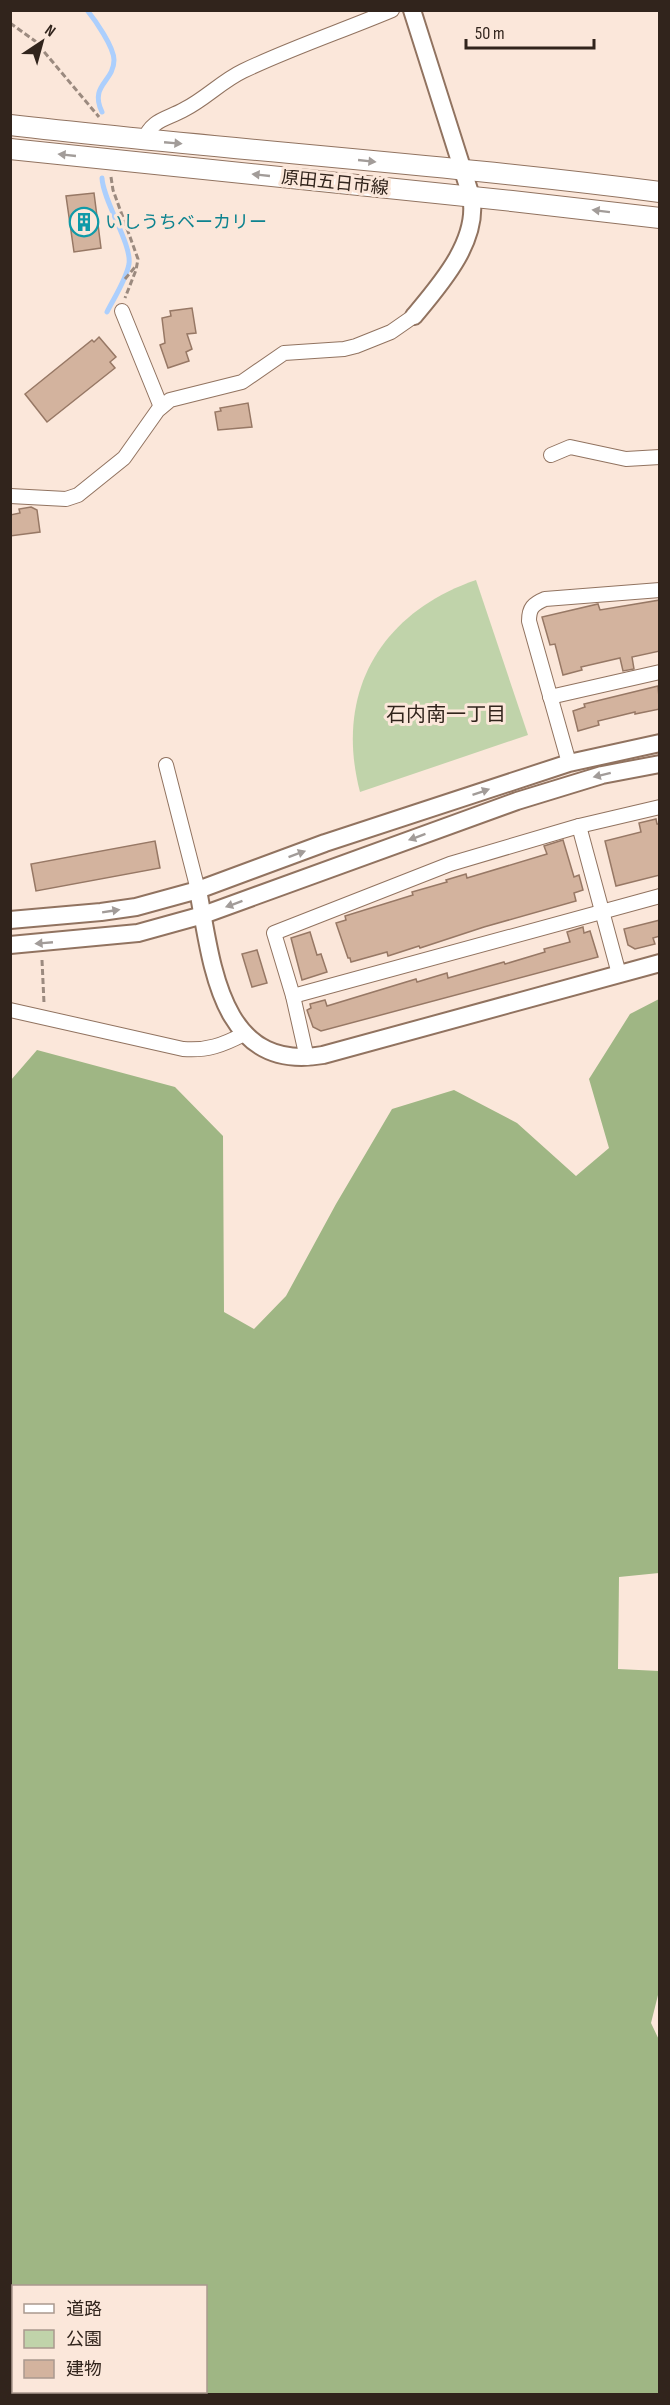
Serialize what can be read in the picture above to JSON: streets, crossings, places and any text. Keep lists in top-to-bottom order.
{
  "streets": {
    "main road": ["原田五日市線"]
  },
  "districts": ["石内南一丁目"],
  "places": {
    "building": ["いしうちベーカリー"]
  },
  "legend": ["道路", "公園", "建物"],
  "scale_bar": "50 m",
  "north": "top right"
}
